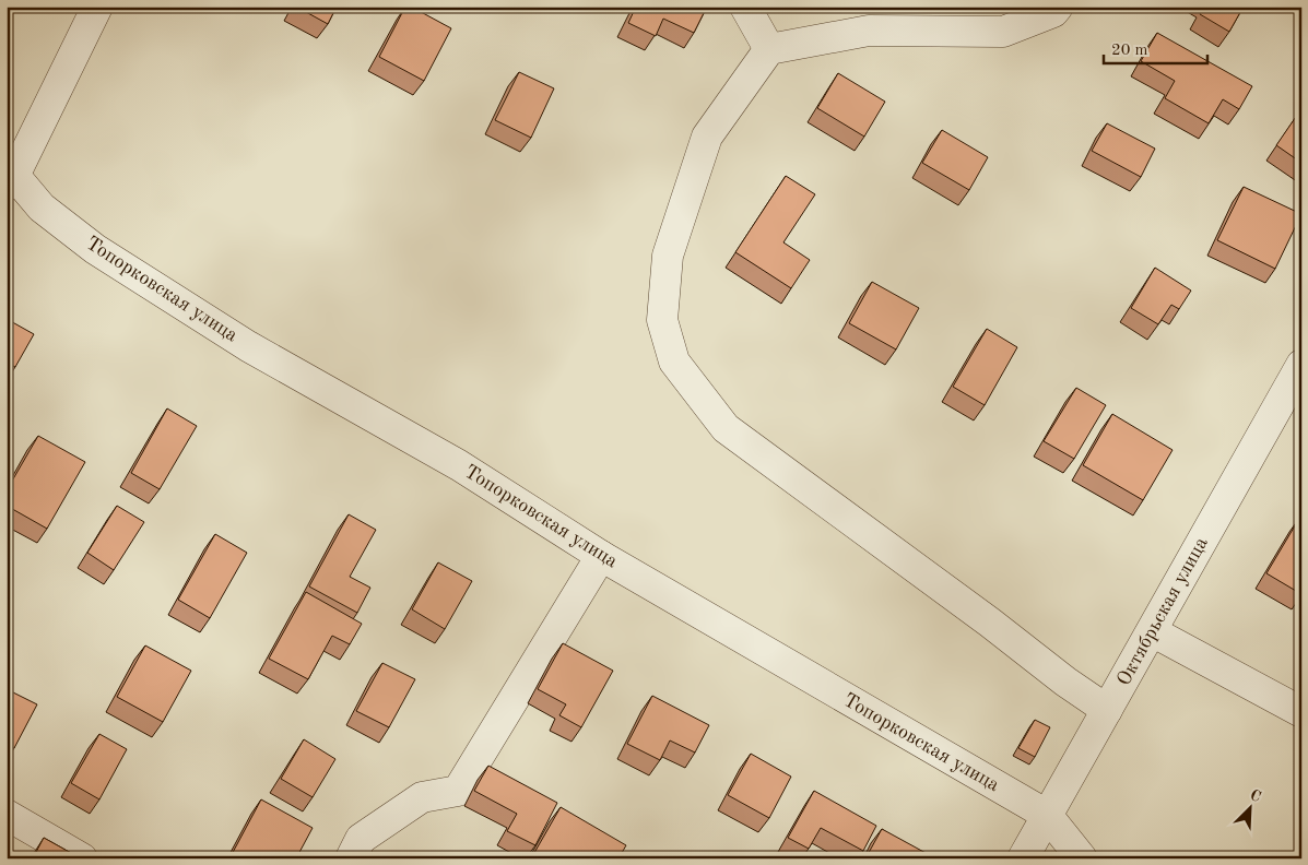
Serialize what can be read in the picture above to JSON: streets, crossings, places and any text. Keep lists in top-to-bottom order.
{
  "streets": {
    "street": ["Топорковская улица", "Октябрьская улица"]
  },
  "crossings": [
    ["Топорковская улица", "Октябрьская улица"]
  ],
  "scale_bar": "20 m",
  "north": "top right"
}
